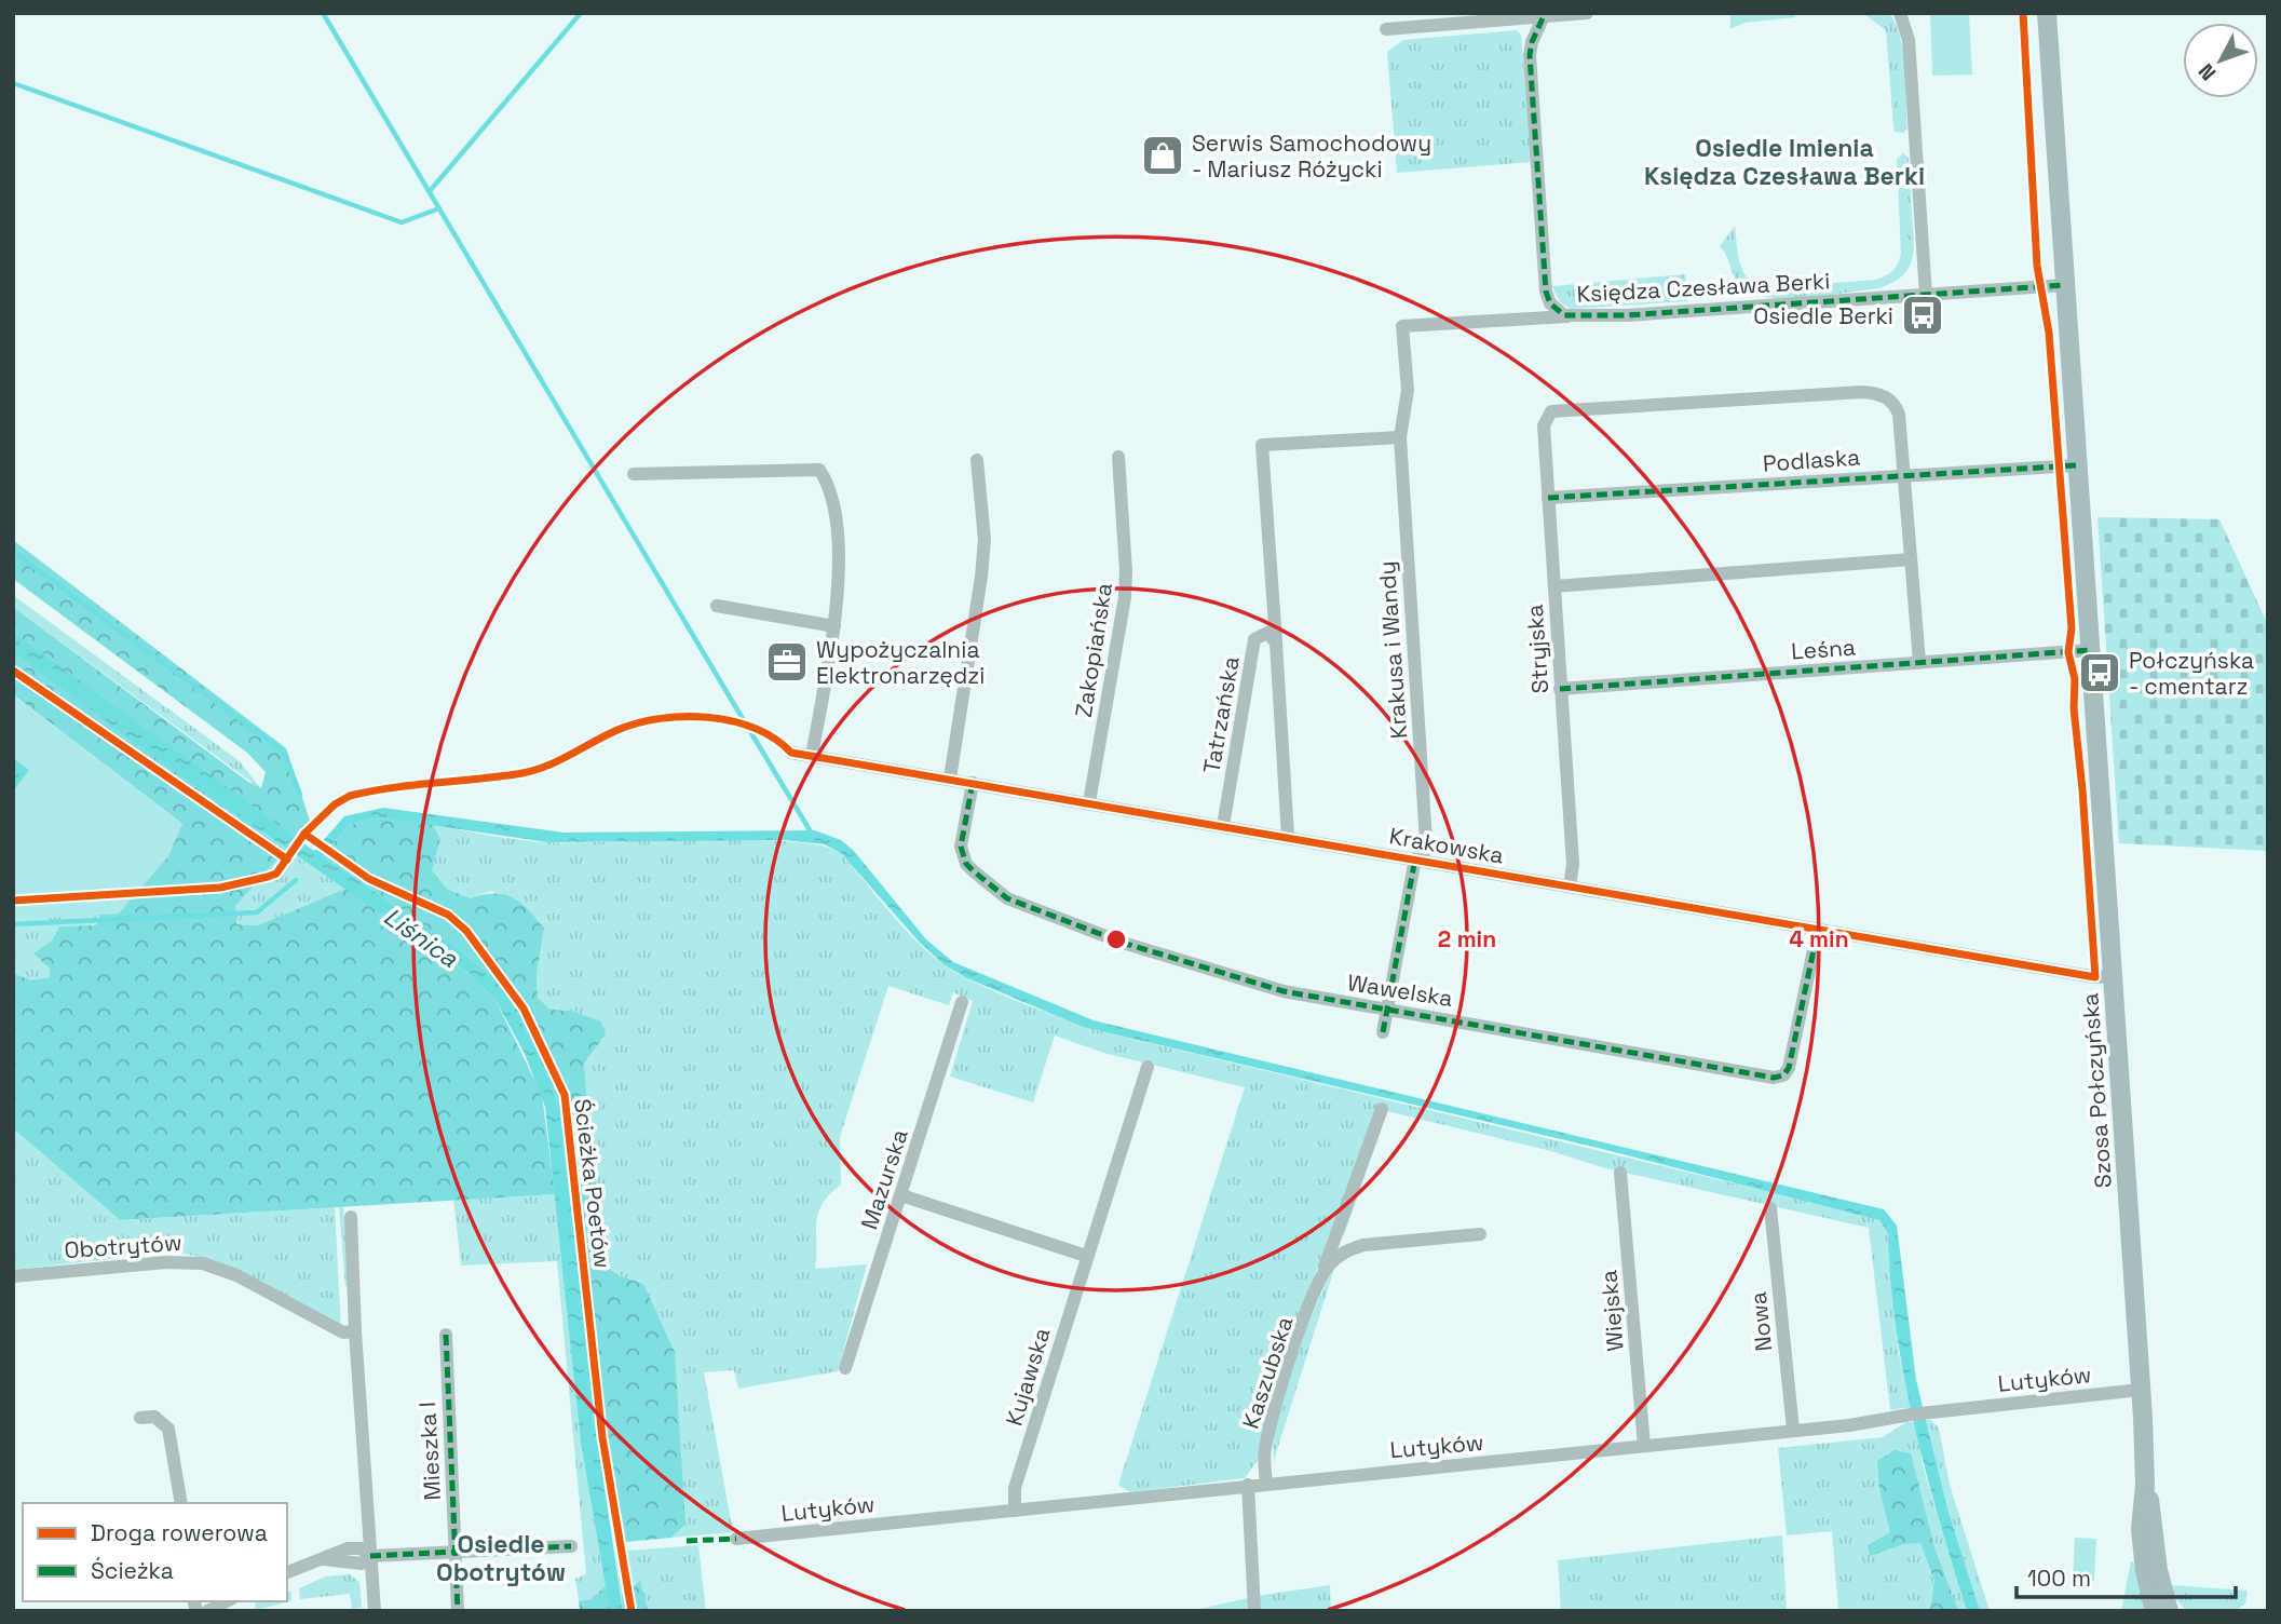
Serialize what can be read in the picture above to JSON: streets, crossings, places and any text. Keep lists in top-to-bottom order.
{
  "streets": {
    "main road": ["Szosa Połczyńska"],
    "street": [
      "Księdza Czesława Berki",
      "Podlaska",
      "Stryjska",
      "Leśna",
      "Zakopiańska",
      "Krakusa i Wandy",
      "Tatrzańska",
      "Krakowska",
      "Wawelska",
      "Mazurska",
      "Obotrytów",
      "Wiejska",
      "Nowa",
      "Kaszubska",
      "Kujawska",
      "Lutyków",
      "Mieszka I"
    ],
    "cycle path": ["Ścieżka Poetów"]
  },
  "crossings": [
    ["Księdza Czesława Berki", "Krakusa i Wandy"],
    ["Księdza Czesława Berki", "Szosa Połczyńska"],
    ["Podlaska", "Stryjska"],
    ["Podlaska", "Szosa Połczyńska"],
    ["Stryjska", "Leśna"],
    ["Stryjska", "Krakowska"],
    ["Leśna", "Szosa Połczyńska"],
    ["Zakopiańska", "Krakowska"],
    ["Krakusa i Wandy", "Tatrzańska"],
    ["Krakusa i Wandy", "Krakowska"],
    ["Krakusa i Wandy", "Wawelska"],
    ["Tatrzańska", "Krakowska"],
    ["Krakowska", "Wawelska"],
    ["Krakowska", "Szosa Połczyńska"],
    ["Szosa Połczyńska", "Lutyków"],
    ["Wiejska", "Lutyków"],
    ["Nowa", "Lutyków"],
    ["Kaszubska", "Lutyków"],
    ["Kujawska", "Lutyków"]
  ],
  "districts": ["Osiedle Imienia Księdza Czesława Berki", "Osiedle Obotrytów"],
  "water": ["Liśnica"],
  "places": {
    "shop": ["Serwis Samochodowy - Mariusz Różycki"],
    "bus stop": ["Osiedle Berki", "Połczyńska - cmentarz"],
    "office": ["Wypożyczalnia Elektronarzędzi"]
  },
  "legend": ["Droga rowerowa", "Ścieżka"],
  "scale_bar": "100 m",
  "north": "bottom left",
  "rings": ["2 min", "4 min"]
}
